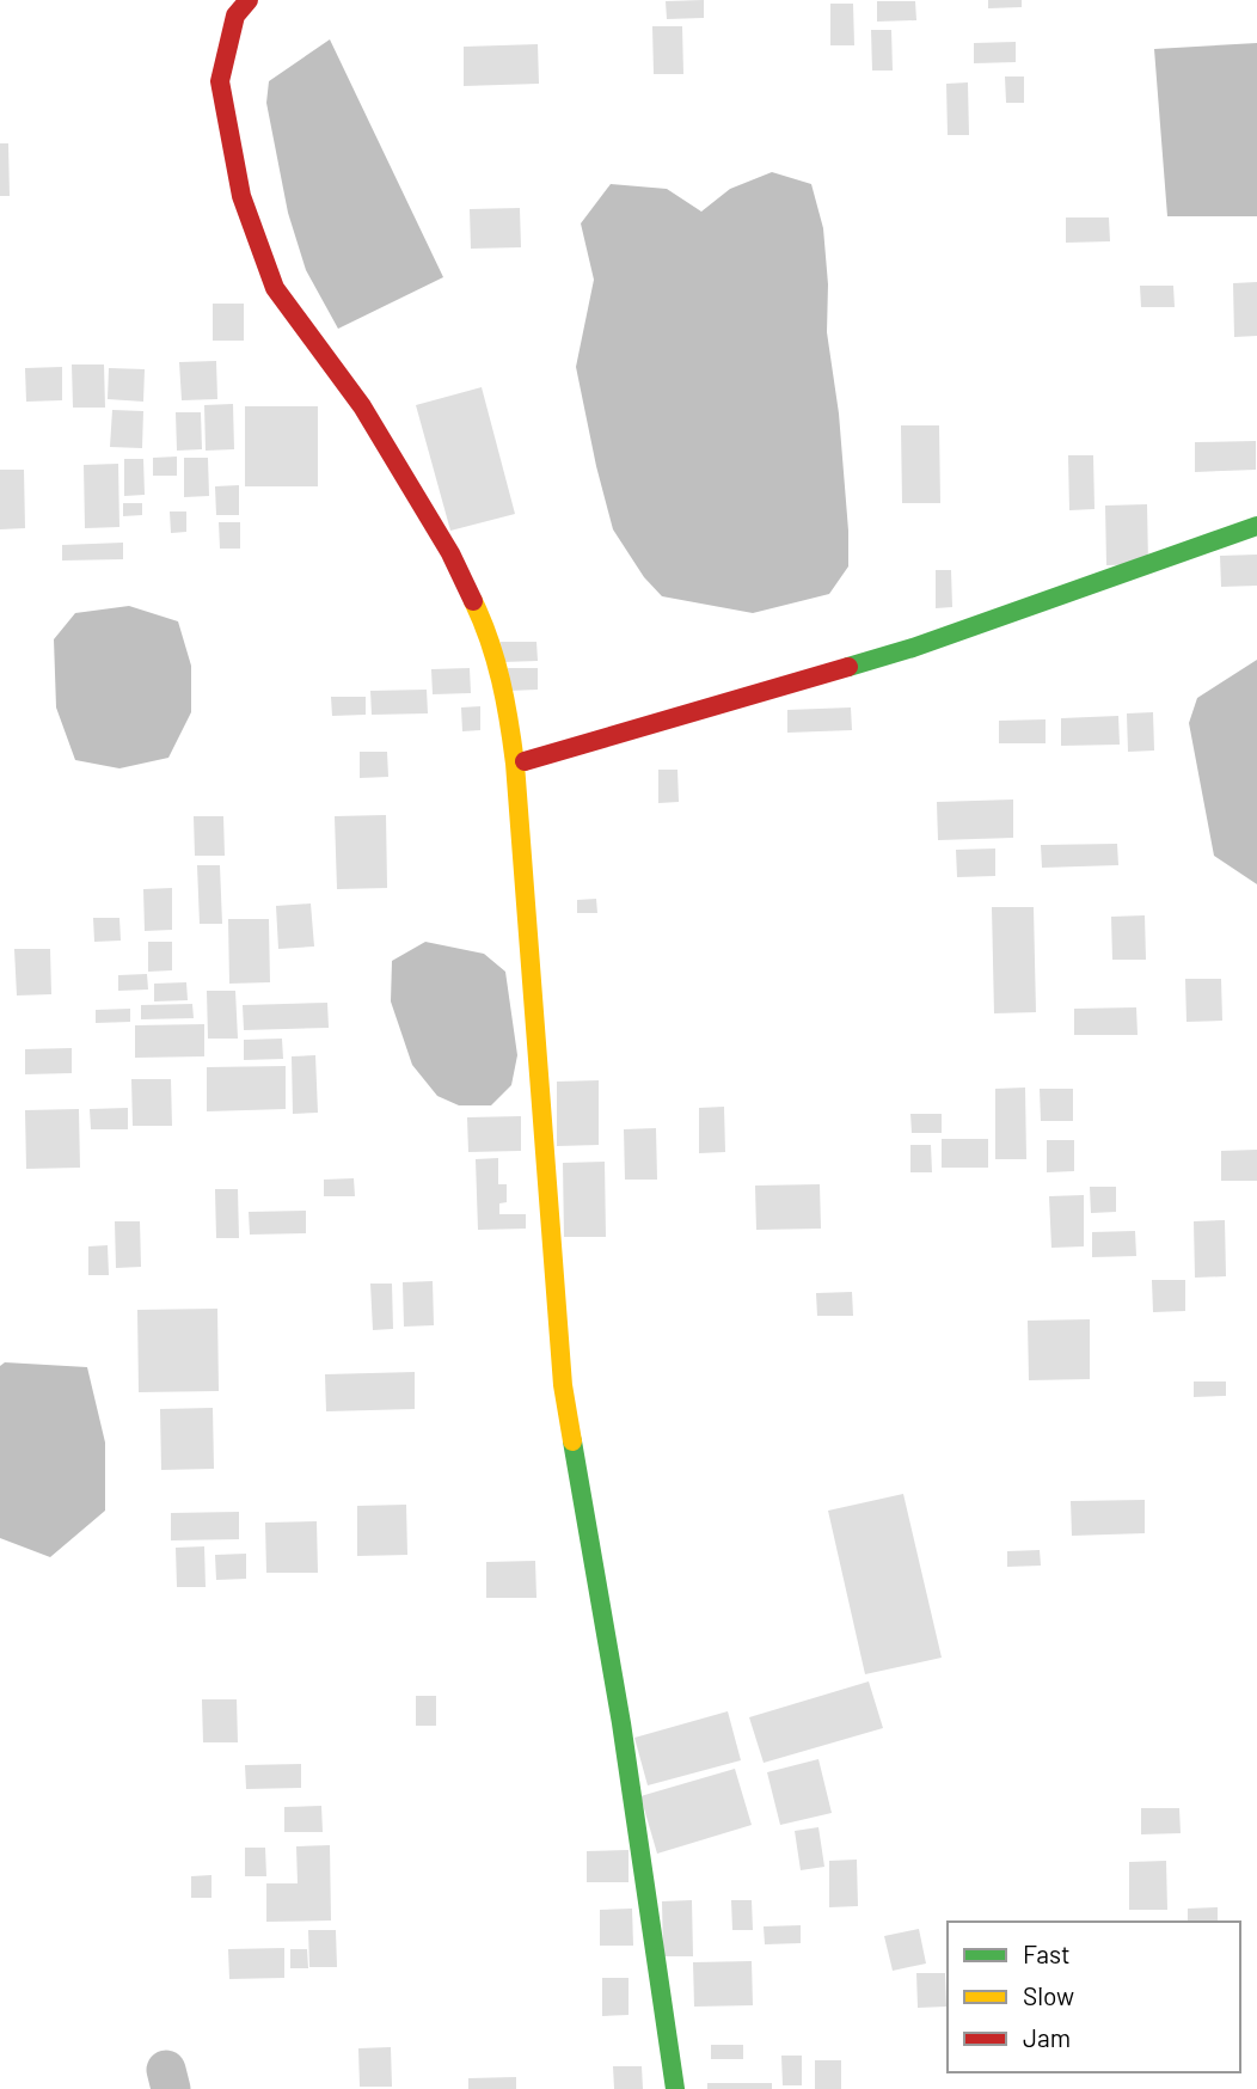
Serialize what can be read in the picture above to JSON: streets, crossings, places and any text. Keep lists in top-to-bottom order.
{
  "legend": ["Fast", "Slow", "Jam"]
}
